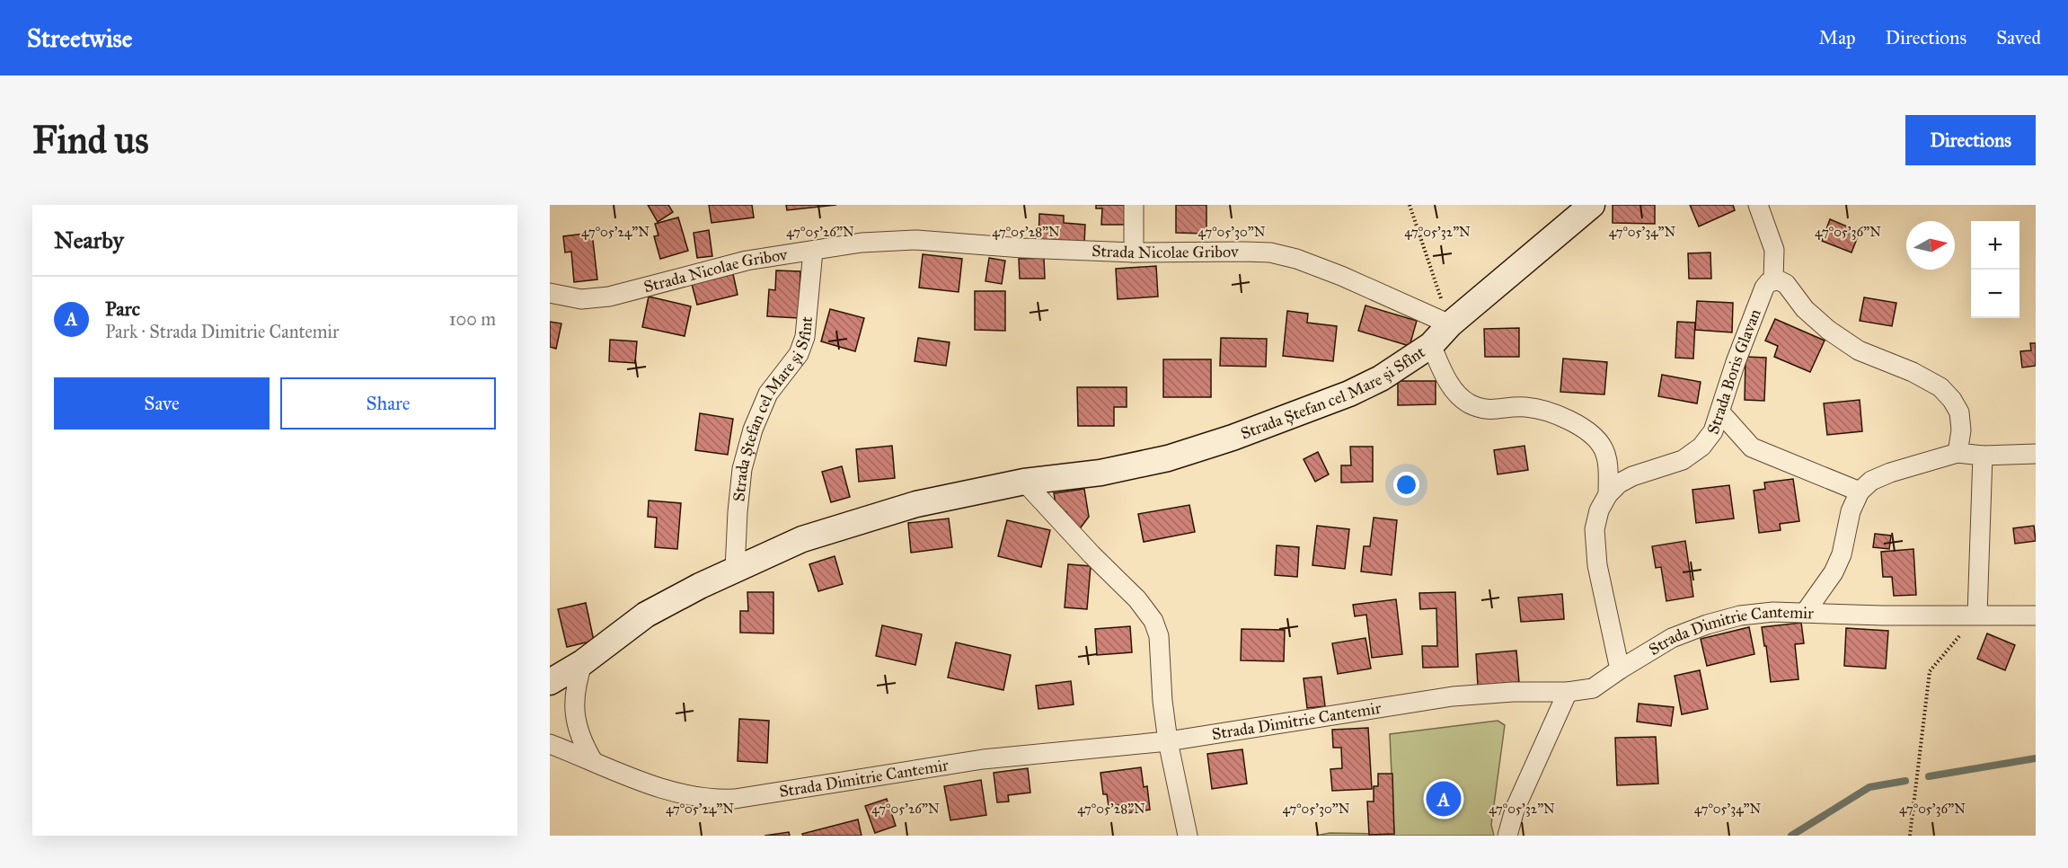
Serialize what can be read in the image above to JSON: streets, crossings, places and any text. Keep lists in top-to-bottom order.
{
  "streets": {
    "street": [
      "Strada Nicolae Gribov",
      "Strada Boris Glavan",
      "Strada Ștefan cel Mare și Sfînt",
      "Strada Dimitrie Cantemir"
    ]
  },
  "crossings": [
    ["Strada Nicolae Gribov", "Strada Ștefan cel Mare și Sfînt"]
  ],
  "north": "right",
  "page": {
    "header": "Streetwise",
    "nav": ["Map", "Directions", "Saved"],
    "buttons": [
      "Directions",
      ["Save", "Share"]
    ],
    "title": "Find us",
    "heading": "Nearby",
    "map_buttons": ["+", "−"],
    "list": [
      {
        "mark": "A",
        "name": "Parc",
        "note": "Park · Strada Dimitrie Cantemir",
        "value": "100 m"
      }
    ],
    "pins": "A"
  },
  "coordinates": [
    "47°05'24\"N",
    "47°05'26\"N",
    "47°05'28\"N",
    "47°05'30\"N",
    "47°05'32\"N",
    "47°05'34\"N",
    "47°05'36\"N"
  ]
}
